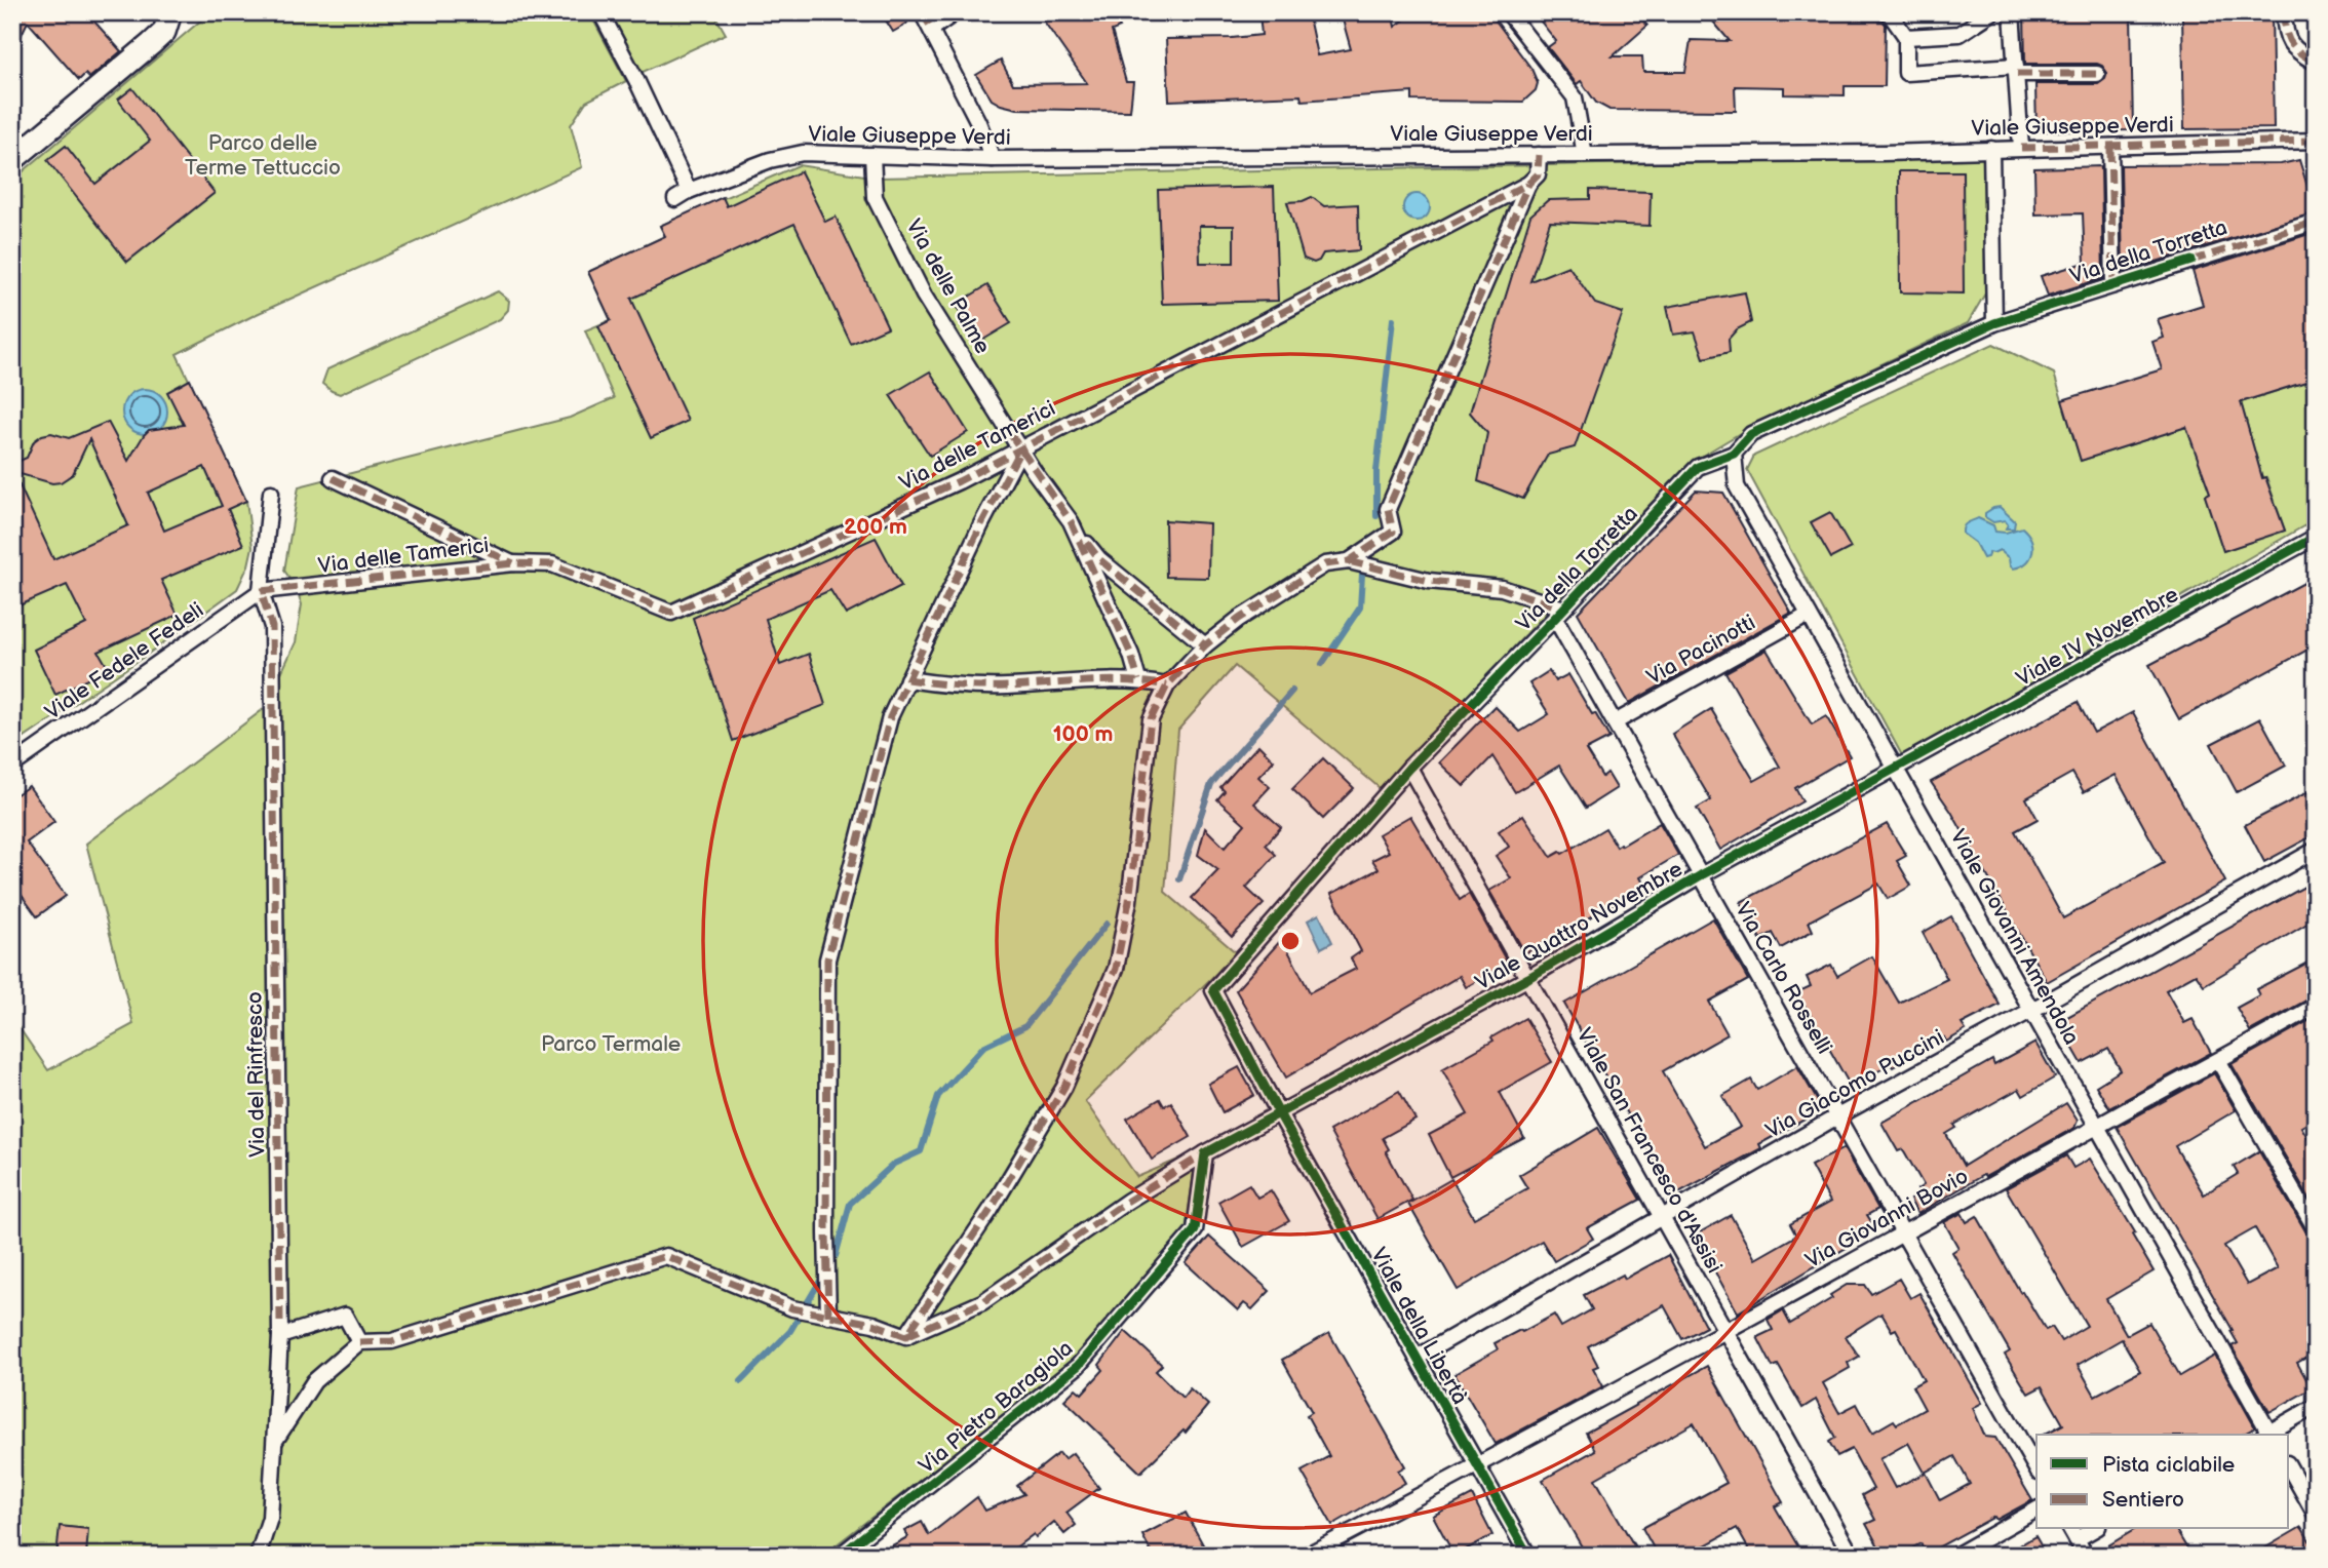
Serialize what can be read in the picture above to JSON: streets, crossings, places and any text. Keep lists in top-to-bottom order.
{
  "streets": {
    "street": [
      "Viale Giuseppe Verdi",
      "Via della Torretta",
      "Via delle Palme",
      "Via delle Tamerici",
      "Viale IV Novembre",
      "Via Pacinotti",
      "Viale Fedele Fedeli",
      "Viale Quattro Novembre",
      "Viale Giovanni Amendola",
      "Via Carlo Rosselli",
      "Via del Rinfresco",
      "Via Giacomo Puccini",
      "Viale San Francesco d'Assisi",
      "Via Giovanni Bovio",
      "Viale della Libertà",
      "Via Pietro Baragiola"
    ]
  },
  "crossings": [
    ["Viale Giuseppe Verdi", "Via delle Palme"],
    ["Via della Torretta", "Viale Quattro Novembre"],
    ["Via della Torretta", "Viale Giovanni Amendola"],
    ["Via della Torretta", "Via Carlo Rosselli"],
    ["Via della Torretta", "Viale San Francesco d'Assisi"],
    ["Via della Torretta", "Viale della Libertà"],
    ["Via delle Palme", "Via delle Tamerici"],
    ["Via delle Tamerici", "Viale Fedele Fedeli"],
    ["Via delle Tamerici", "Via del Rinfresco"],
    ["Viale IV Novembre", "Viale Quattro Novembre"],
    ["Viale IV Novembre", "Viale Giovanni Amendola"],
    ["Via Pacinotti", "Viale Giovanni Amendola"],
    ["Via Pacinotti", "Via Carlo Rosselli"],
    ["Viale Fedele Fedeli", "Via del Rinfresco"],
    ["Viale Quattro Novembre", "Viale Giovanni Amendola"],
    ["Viale Quattro Novembre", "Via Carlo Rosselli"],
    ["Viale Quattro Novembre", "Viale San Francesco d'Assisi"],
    ["Viale Quattro Novembre", "Viale della Libertà"],
    ["Viale Giovanni Amendola", "Via Giacomo Puccini"],
    ["Viale Giovanni Amendola", "Via Giovanni Bovio"],
    ["Via Carlo Rosselli", "Via Giacomo Puccini"],
    ["Via Carlo Rosselli", "Via Giovanni Bovio"],
    ["Via Giacomo Puccini", "Viale San Francesco d'Assisi"],
    ["Via Giacomo Puccini", "Viale della Libertà"],
    ["Viale San Francesco d'Assisi", "Via Giovanni Bovio"],
    ["Via Giovanni Bovio", "Viale della Libertà"]
  ],
  "parks": ["Parco delle Terme Tettuccio", "Parco Termale"],
  "legend": ["Pista ciclabile", "Sentiero"],
  "rings": ["200 m", "100 m"]
}
